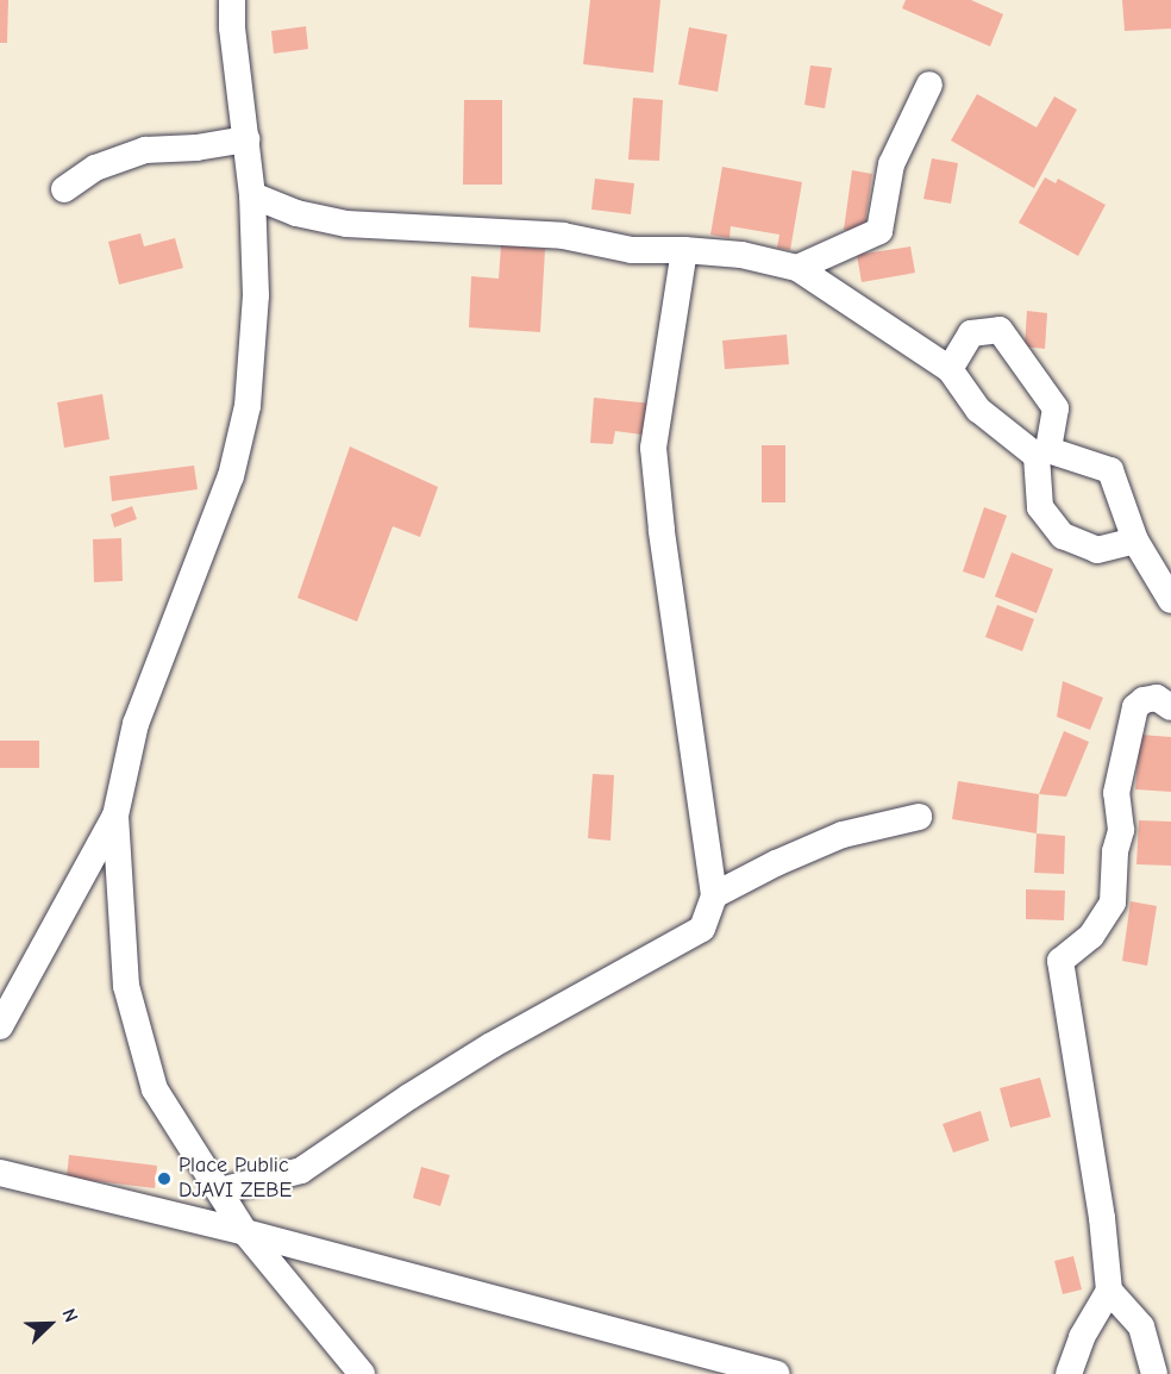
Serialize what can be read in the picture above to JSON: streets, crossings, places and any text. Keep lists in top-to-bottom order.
{
  "places": ["Place Public DJAVI ZEBE"],
  "north": "top right"
}
